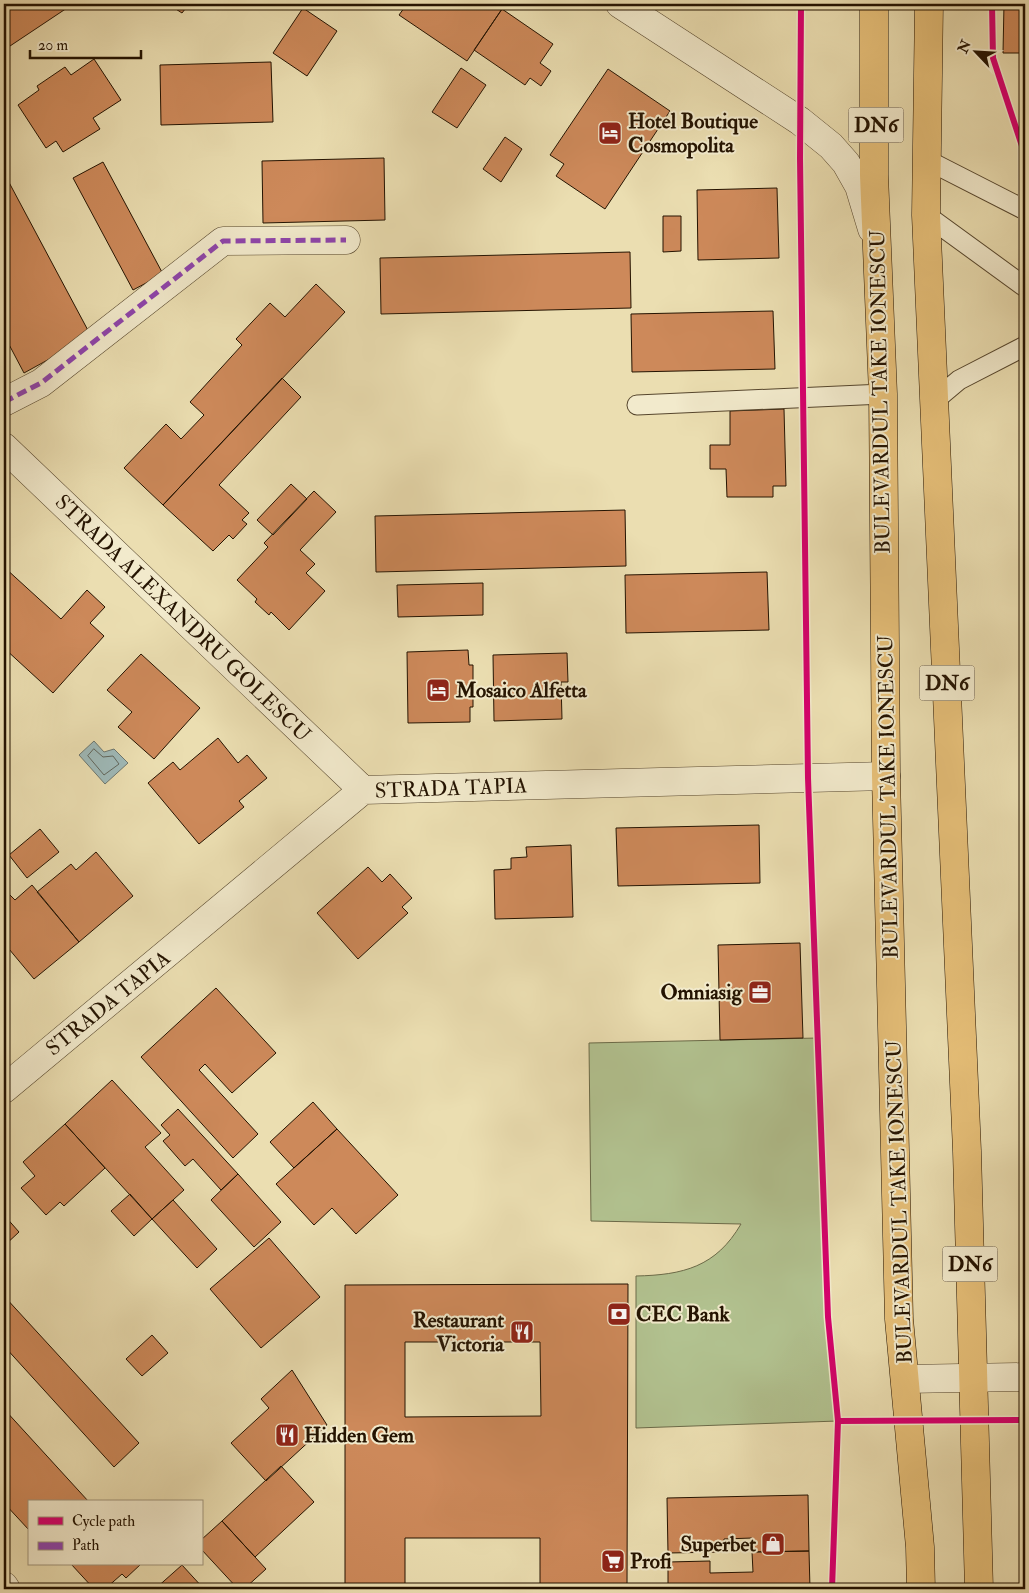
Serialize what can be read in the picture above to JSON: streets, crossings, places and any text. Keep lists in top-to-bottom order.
{
  "streets": {
    "main road": ["DN6", "BULEVARDUL TAKE IONESCU"],
    "street": ["STRADA ALEXANDRU GOLESCU", "STRADA TAPIA"]
  },
  "crossings": [
    ["BULEVARDUL TAKE IONESCU", "STRADA TAPIA"],
    ["STRADA ALEXANDRU GOLESCU", "STRADA TAPIA"]
  ],
  "places": {
    "hotel": ["Hotel Boutique Cosmopolita", "Mosaico Alfetta"],
    "office": ["Omniasig"],
    "bank": ["CEC Bank"],
    "restaurant": ["Restaurant Victoria", "Hidden Gem"],
    "shop": ["Superbet"],
    "supermarket": ["Profi"]
  },
  "legend": ["Cycle path", "Path"],
  "scale_bar": "20 m",
  "north": "top left"
}
